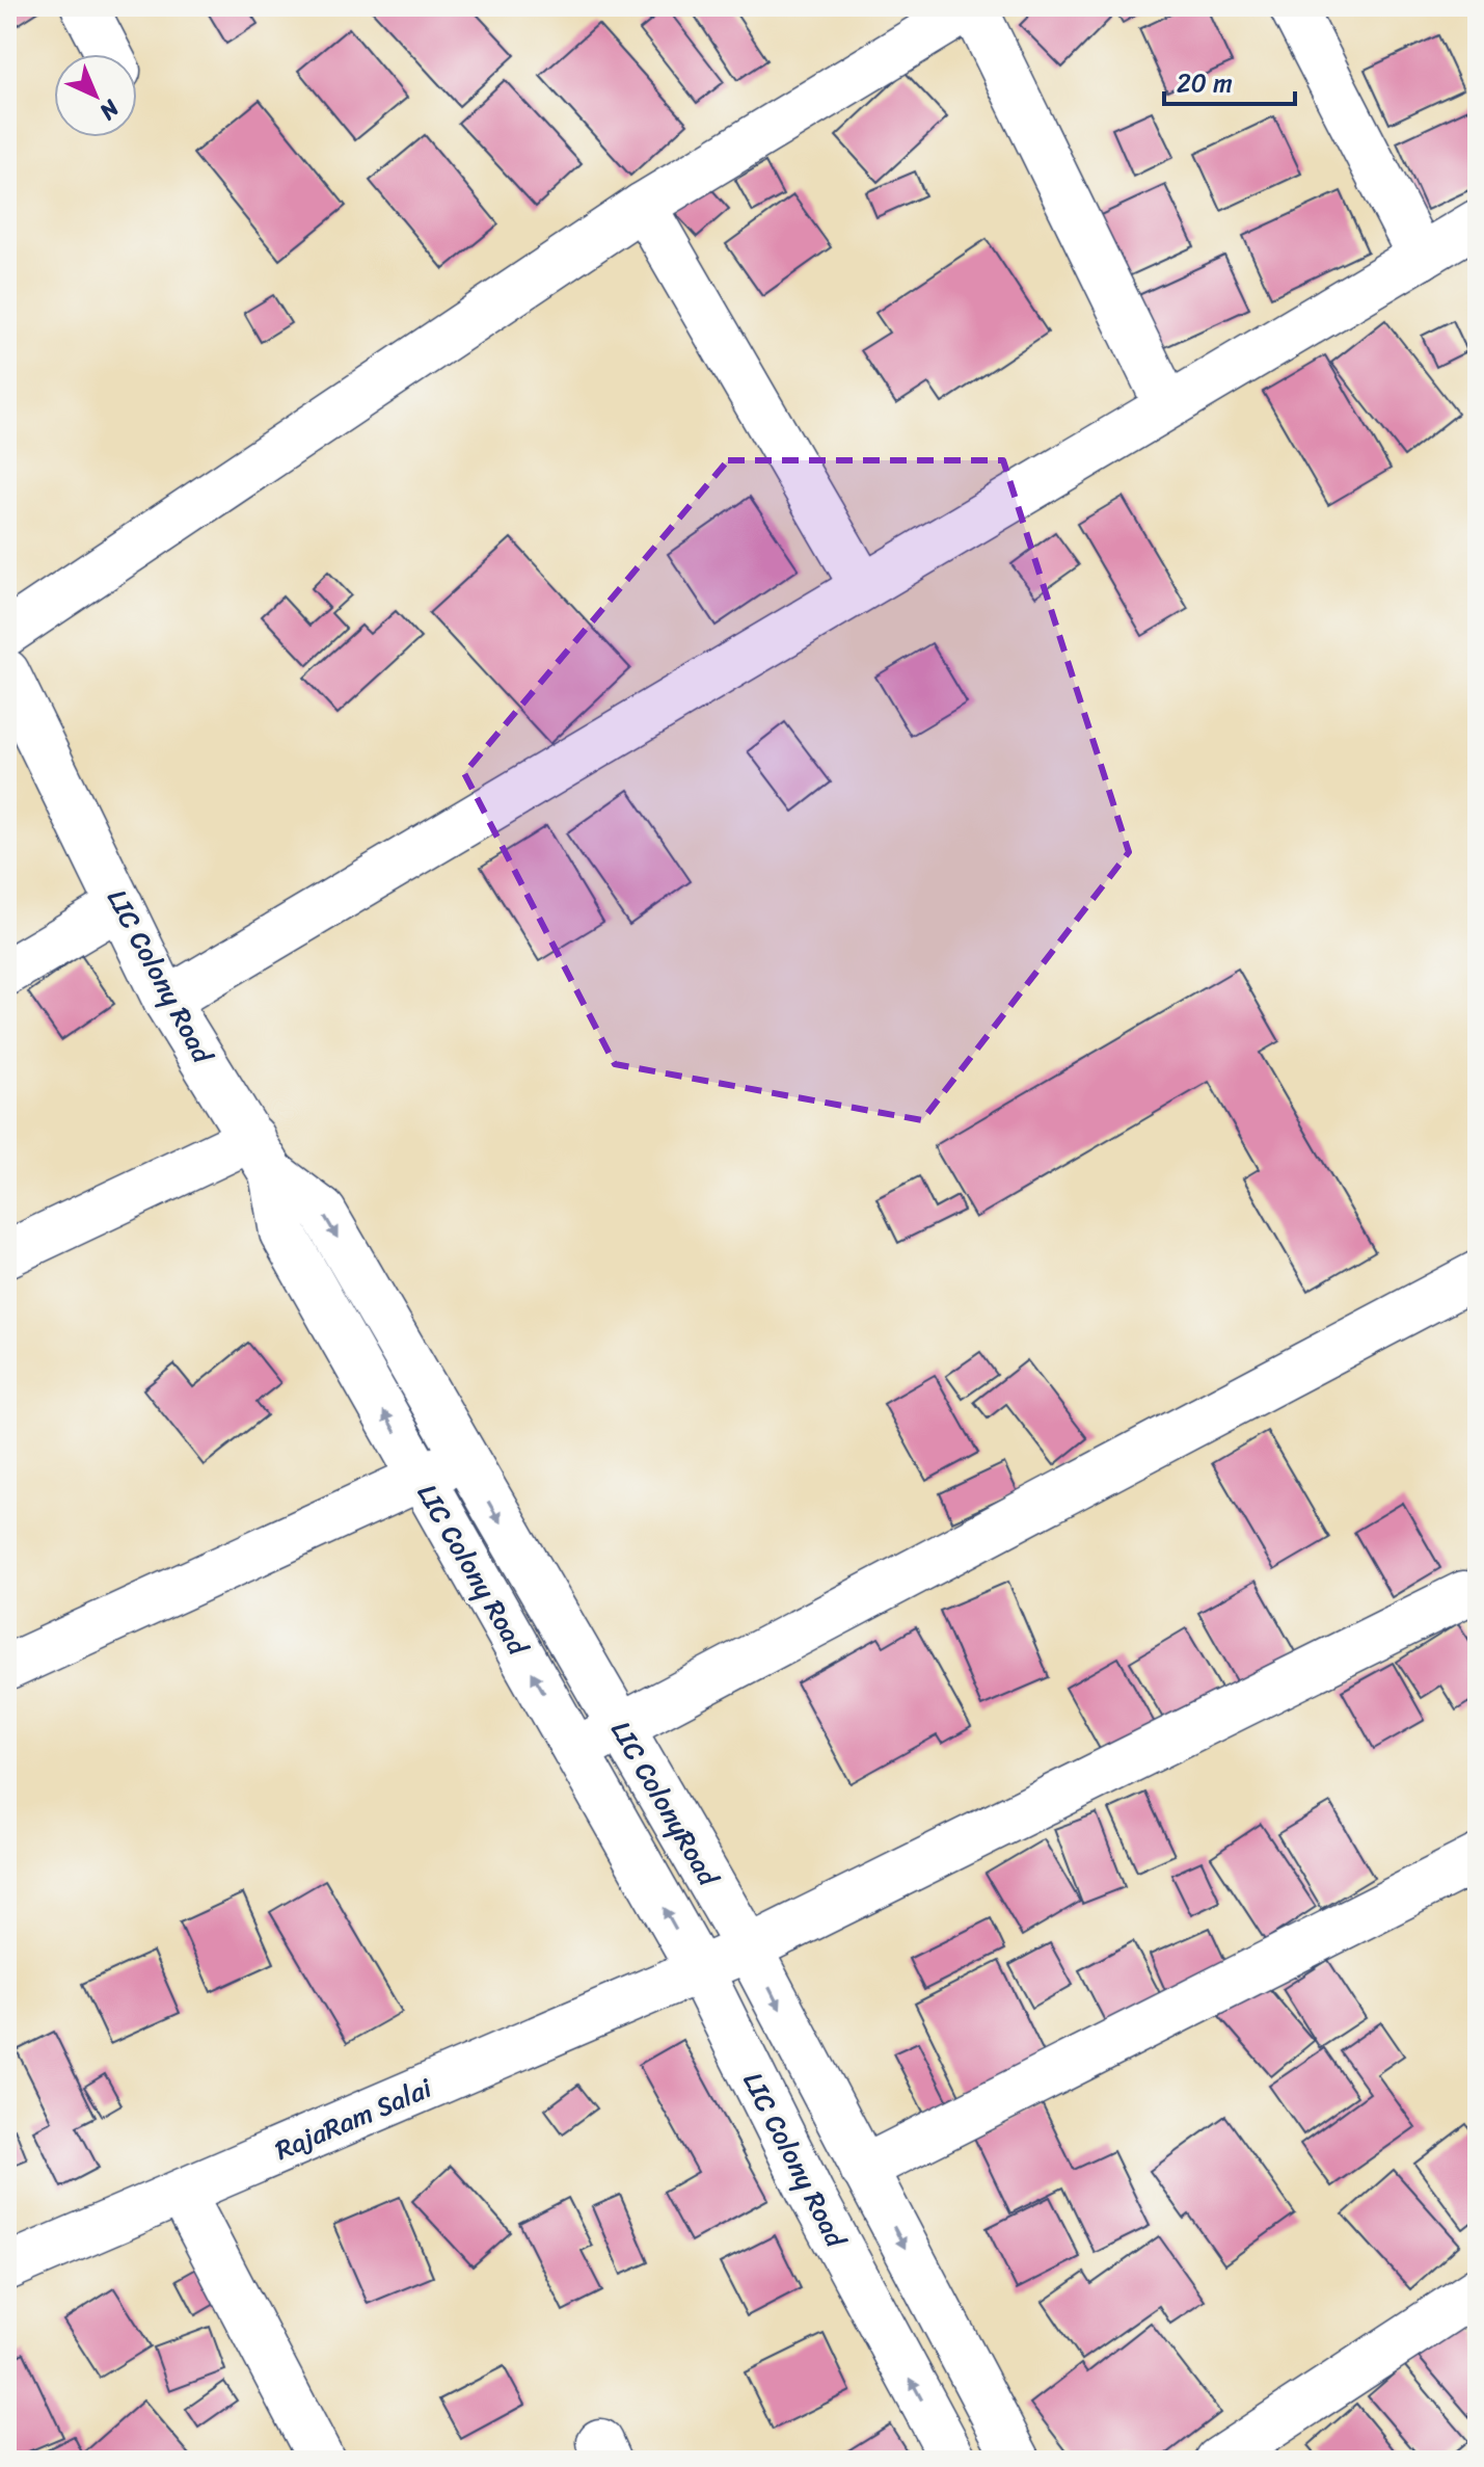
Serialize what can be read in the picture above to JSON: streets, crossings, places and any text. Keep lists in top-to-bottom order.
{
  "streets": {
    "street": ["LIC Colony Road", "LIC ColonyRoad", "RajaRam Salai"]
  },
  "crossings": [
    ["LIC Colony Road", "LIC ColonyRoad"],
    ["LIC Colony Road", "RajaRam Salai"],
    ["LIC ColonyRoad", "RajaRam Salai"]
  ],
  "one_way": ["LIC Colony Road", "LIC ColonyRoad"],
  "scale_bar": "20 m",
  "north": "bottom right"
}
